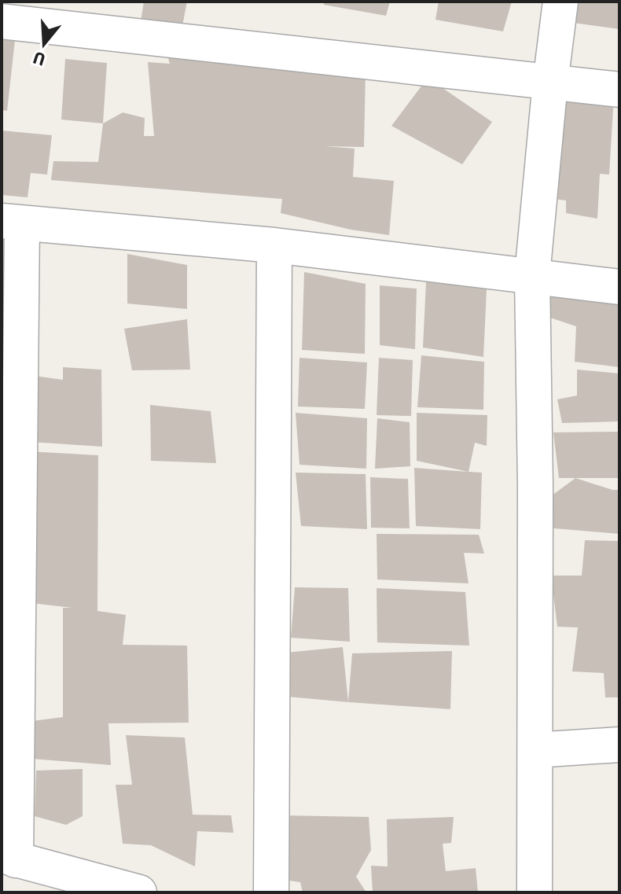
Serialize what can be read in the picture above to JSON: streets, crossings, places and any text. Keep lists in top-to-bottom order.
{
  "north": "bottom"
}
